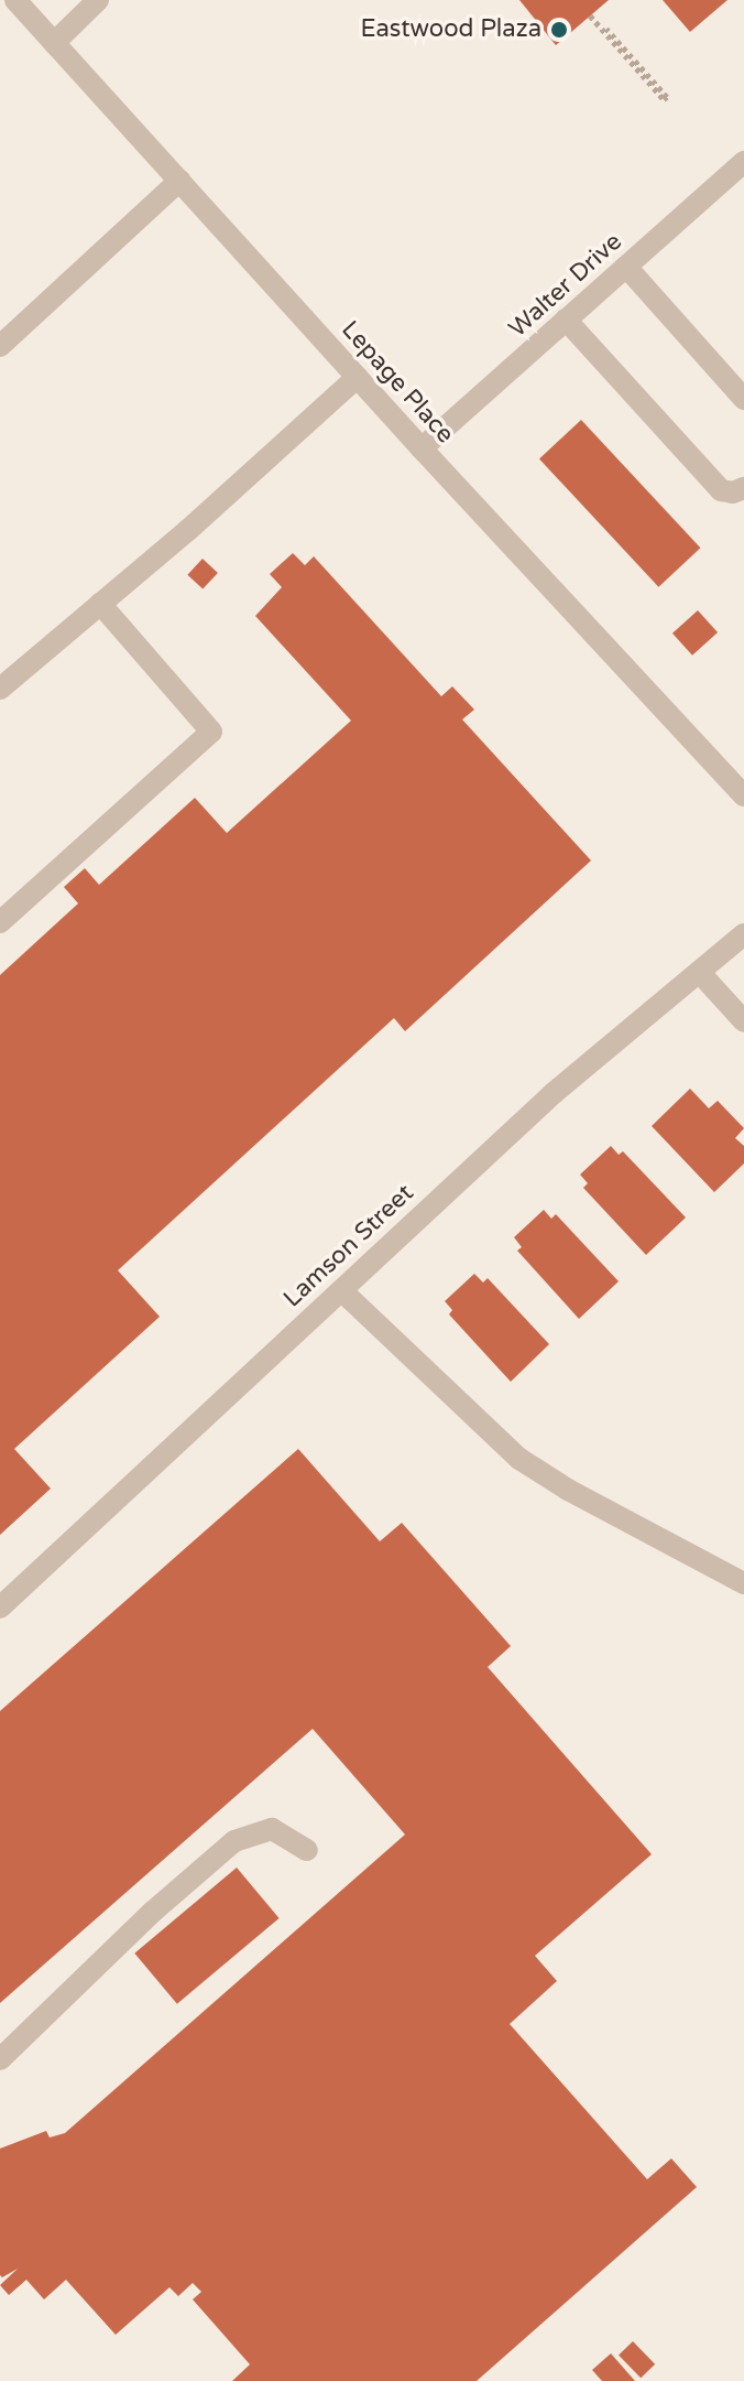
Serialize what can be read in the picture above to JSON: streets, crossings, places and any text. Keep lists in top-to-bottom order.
{
  "streets": {
    "street": ["Walter Drive", "Lepage Place", "Lamson Street"]
  },
  "crossings": [
    ["Walter Drive", "Lepage Place"]
  ],
  "places": ["Eastwood Plaza"]
}
